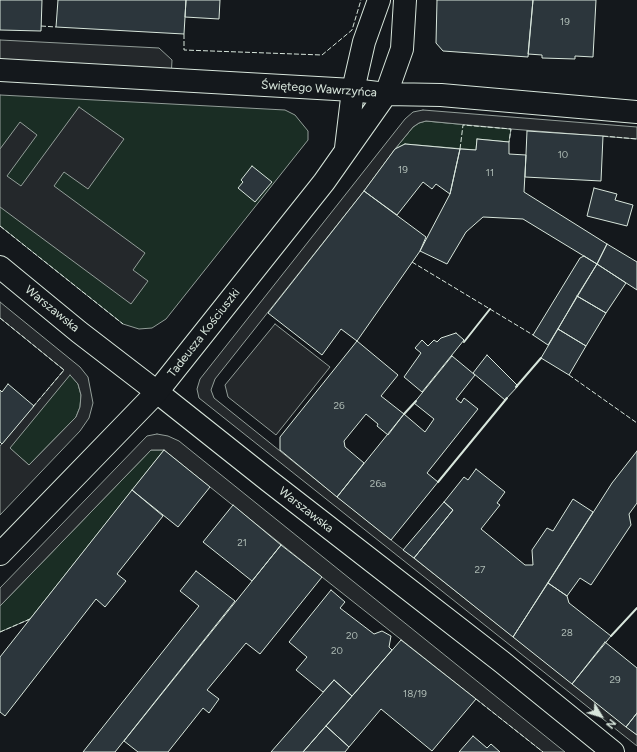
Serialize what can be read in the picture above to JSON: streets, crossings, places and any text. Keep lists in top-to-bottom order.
{
  "streets": {
    "street": ["Świętego Wawrzyńca", "Warszawska", "Tadeusza Kościuszki"]
  },
  "crossings": [
    ["Świętego Wawrzyńca", "Tadeusza Kościuszki"],
    ["Warszawska", "Tadeusza Kościuszki"]
  ],
  "house_numbers": [
    "19",
    "10",
    "19",
    "11",
    "26",
    "26a",
    "21",
    "27",
    "28",
    "20",
    "20",
    "29",
    "18/19"
  ],
  "north": "bottom right"
}
